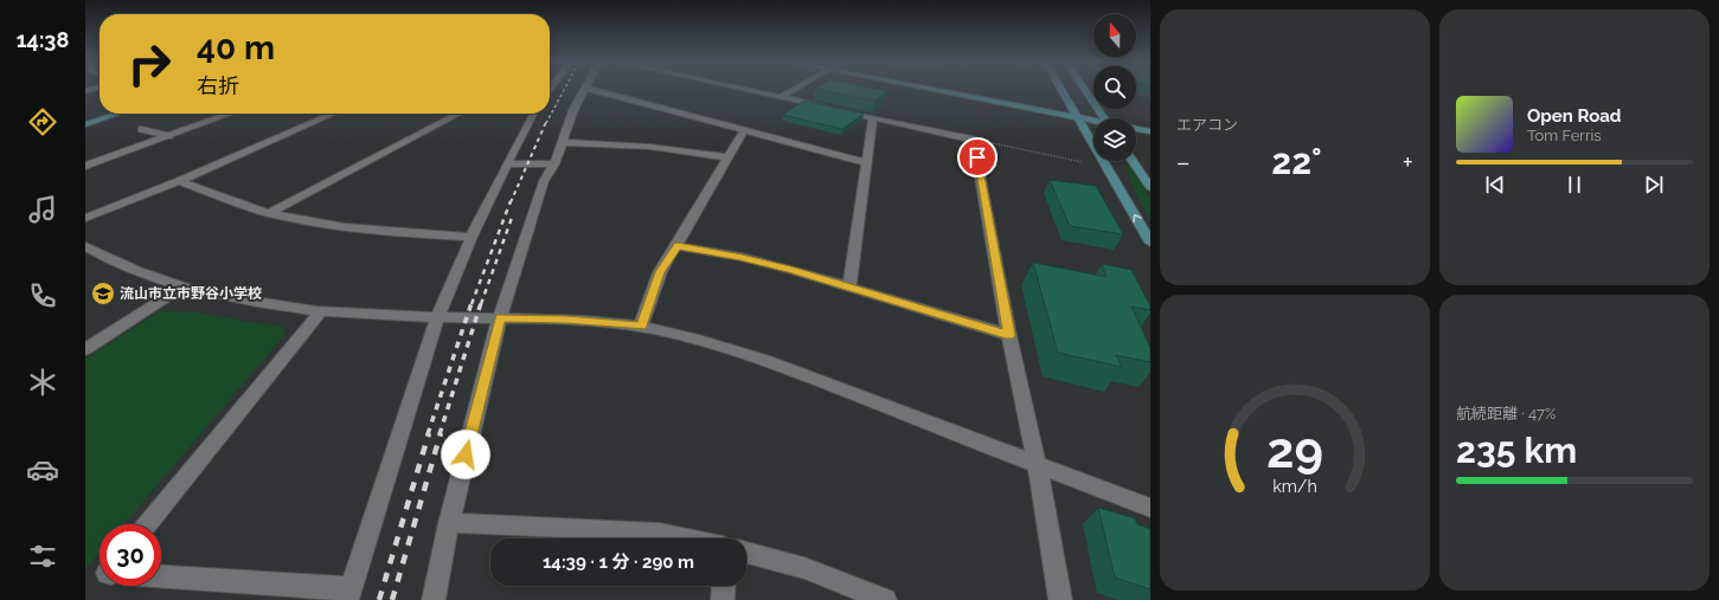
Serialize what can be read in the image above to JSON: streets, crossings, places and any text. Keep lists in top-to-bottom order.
{
  "places": {
    "school or university": ["流山市立市野谷小学校"]
  },
  "north": "top",
  "page": {
    "tabs": "14:38",
    "tile": [
      "エアコン",
      ["航続距離 · 47%", "235 km"]
    ],
    "turn": ["40 m", "右折"],
    "song": ["Open Road", "Tom Ferris"],
    "heat": ["−", "22°", "+"],
    "limit": "30",
    "trip": "14:39 · 1 分 · 290 m",
    "gauge": ["29", "km/h"]
  }
}
